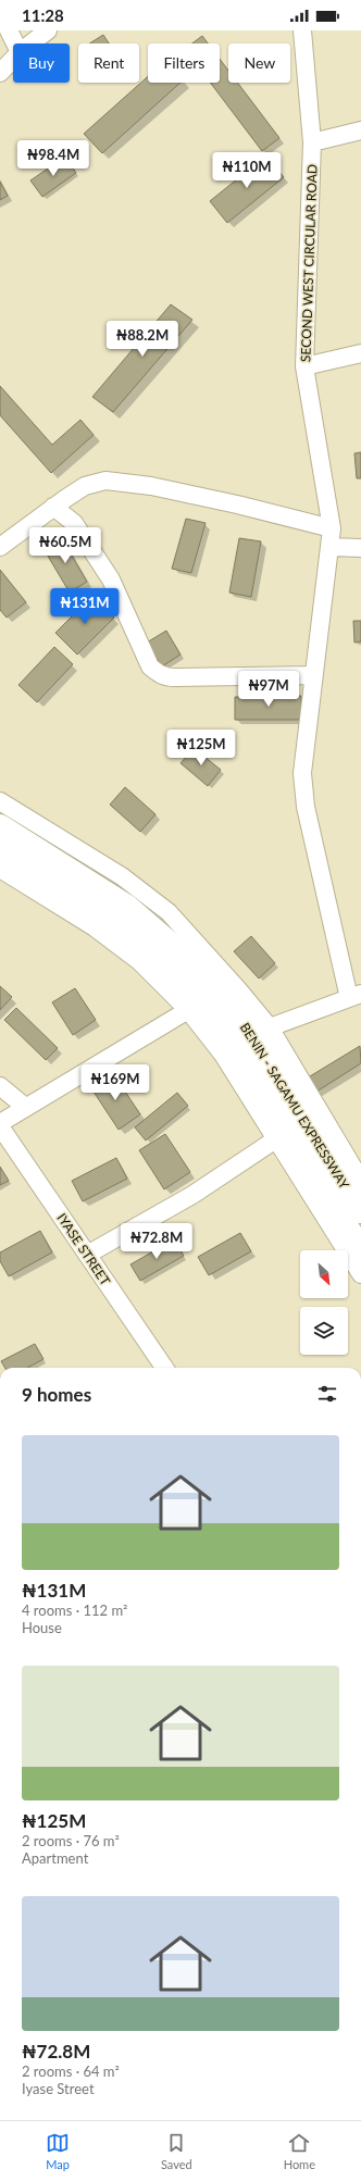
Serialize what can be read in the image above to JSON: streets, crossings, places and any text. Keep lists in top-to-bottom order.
{
  "streets": {
    "highway": ["BENIN - SAGAMU EXPRESSWAY"],
    "street": ["SECOND WEST CIRCULAR ROAD", "IYASE STREET"]
  },
  "north": "bottom right",
  "page": {
    "status": "11:28",
    "chip": [
      "Buy",
      "Rent",
      "Filters",
      "New"
    ],
    "price": [
      "₦98.4M",
      "₦110M",
      "₦88.2M",
      "₦60.5M",
      "₦131M",
      "₦97M",
      "₦125M",
      "₦169M",
      "₦72.8M"
    ],
    "heading": "9 homes",
    "list": [
      {
        "name": "₦131M",
        "note": "4 rooms · 112 m² · House"
      },
      {
        "name": "₦125M",
        "note": "2 rooms · 76 m² · Apartment"
      },
      {
        "name": "₦72.8M",
        "note": "2 rooms · 64 m² · Iyase Street"
      }
    ],
    "tabs": ["Map", "Saved", "Home"]
  }
}
